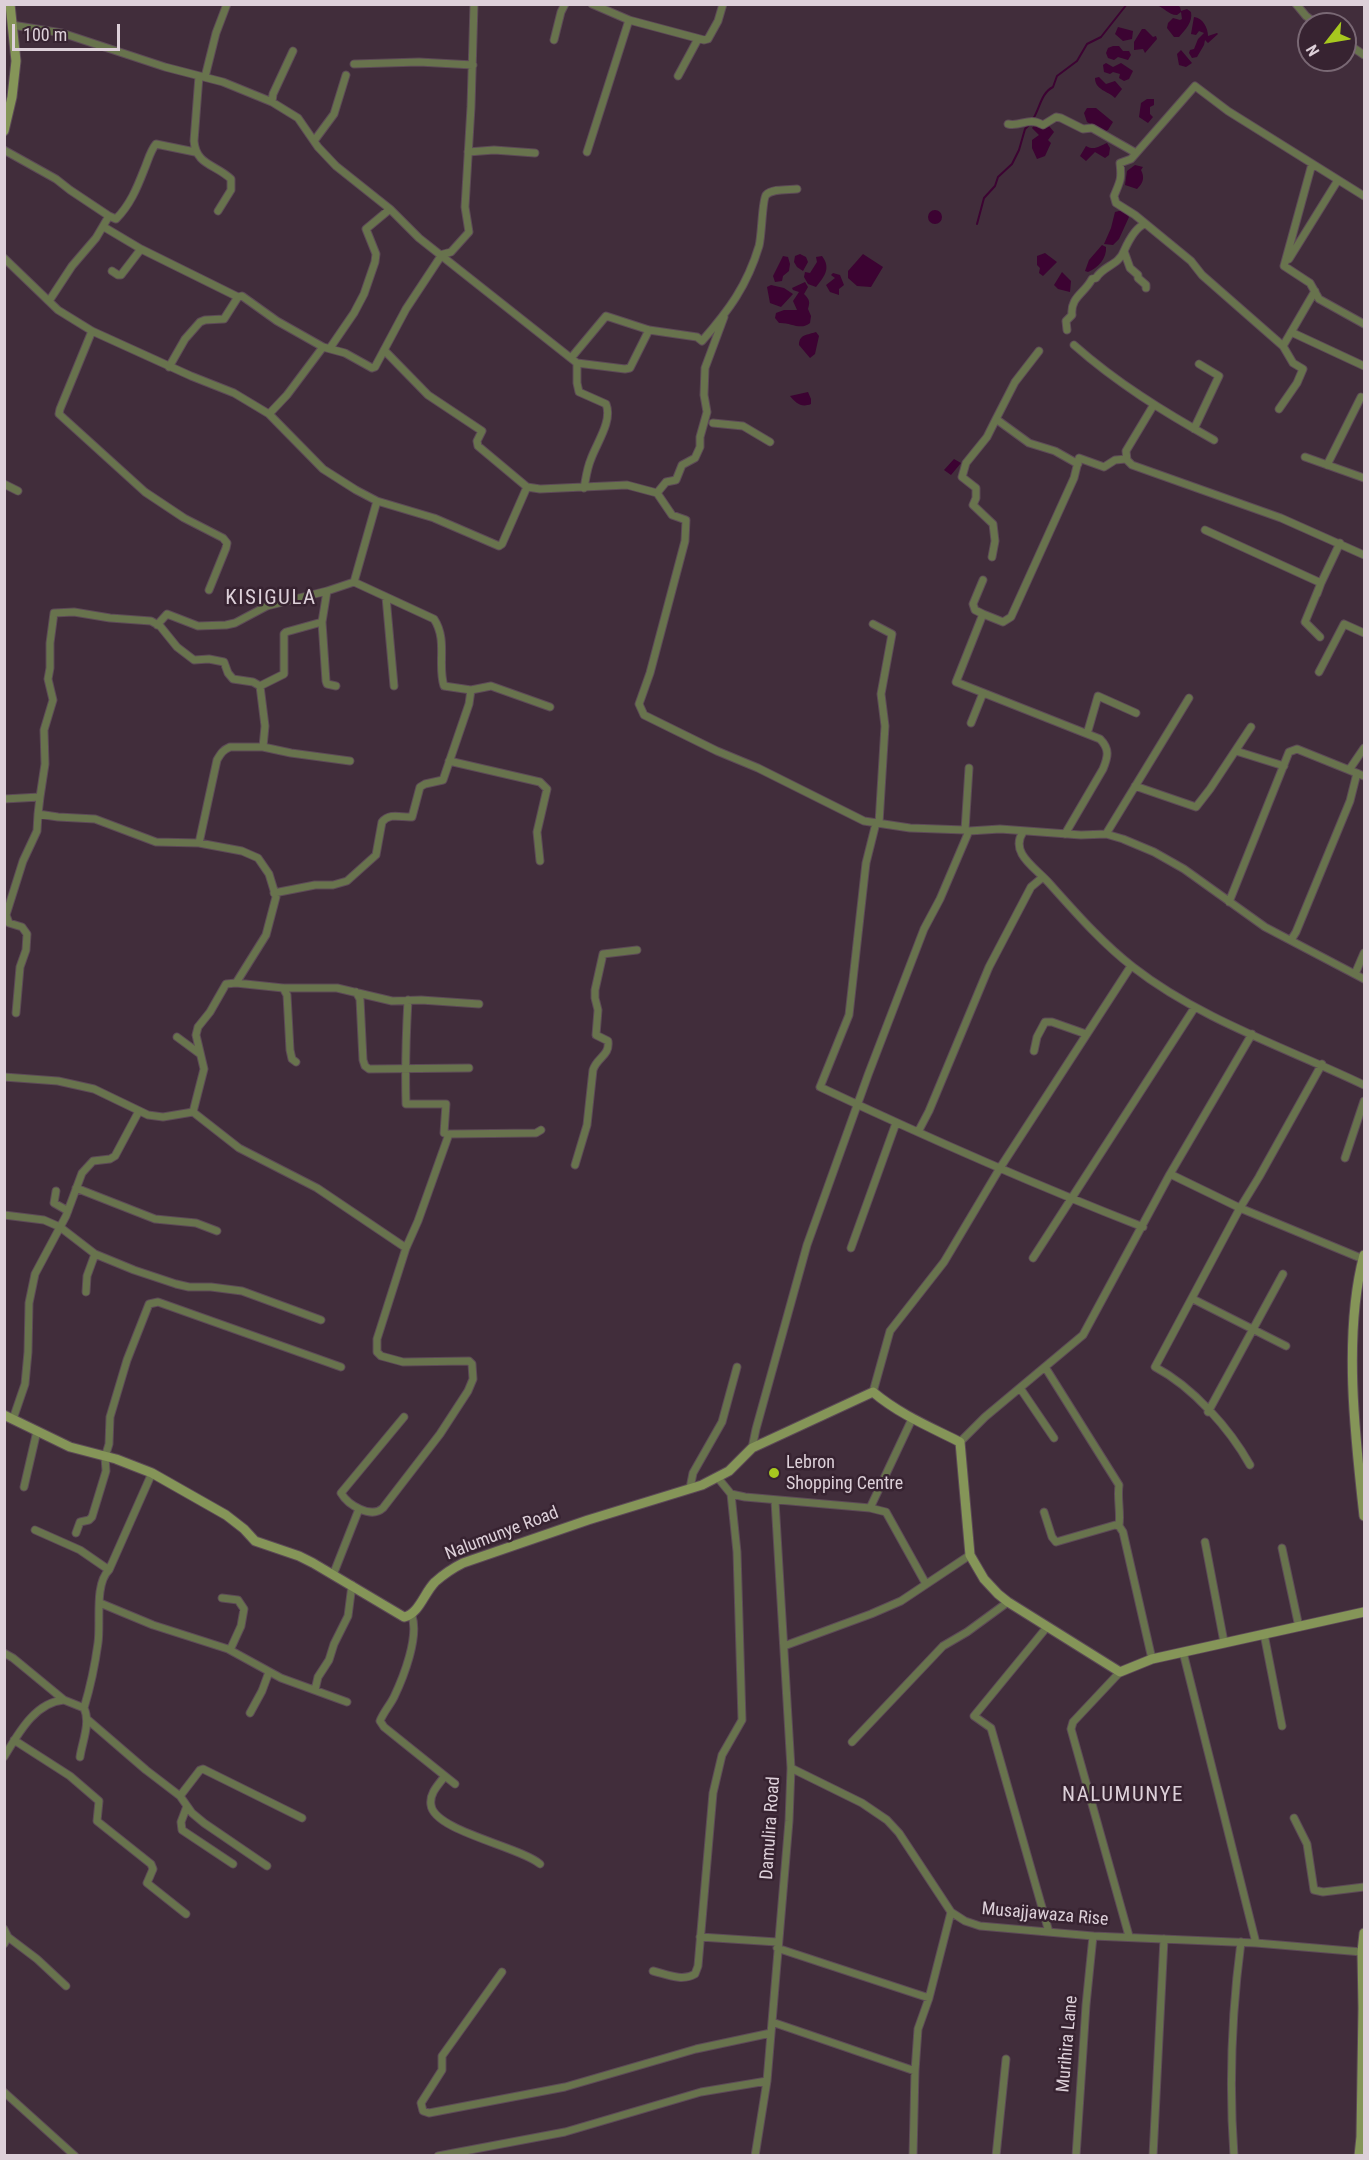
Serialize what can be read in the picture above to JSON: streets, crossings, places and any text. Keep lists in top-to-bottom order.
{
  "streets": {
    "street": [
      "Nalumunye Road",
      "Damulira Road",
      "Musajjawaza Rise",
      "Murihira Lane"
    ]
  },
  "crossings": [
    ["Musajjawaza Rise", "Murihira Lane"]
  ],
  "districts": ["KISIGULA", "NALUMUNYE"],
  "places": ["Lebron Shopping Centre"],
  "scale_bar": "100 m",
  "north": "bottom left"
}
